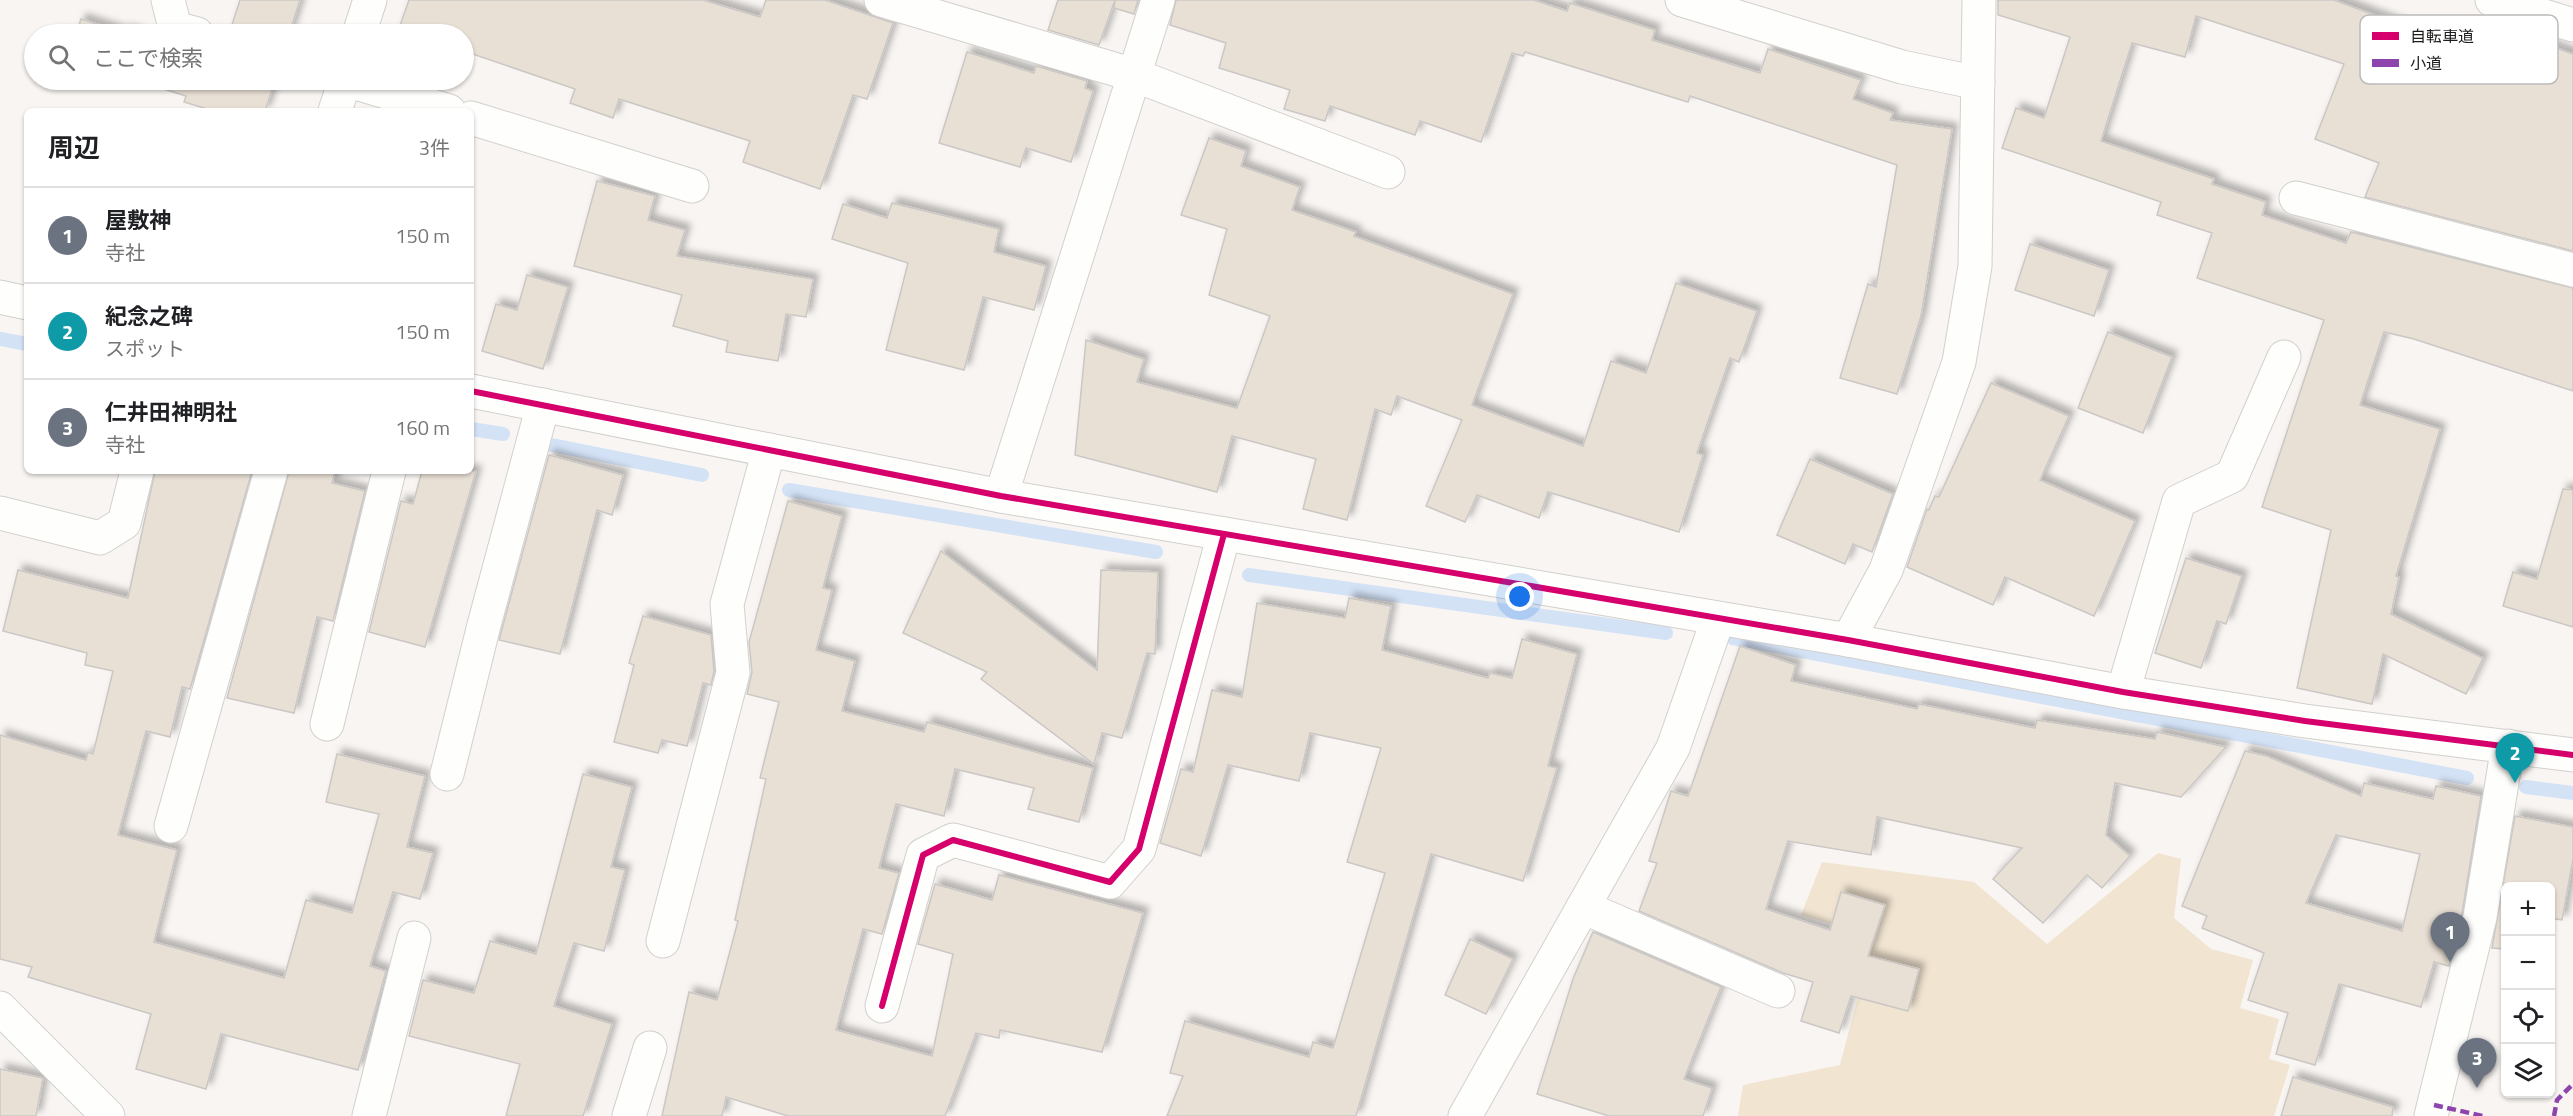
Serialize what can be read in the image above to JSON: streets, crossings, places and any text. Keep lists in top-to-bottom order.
{
  "legend": ["自転車道", "小道"],
  "page": {
    "search": "ここで検索",
    "heading": ["周辺", "3件"],
    "list": [
      {
        "mark": "1",
        "name": "屋敷神",
        "note": "寺社",
        "value": "150 m"
      },
      {
        "mark": "2",
        "name": "紀念之碑",
        "note": "スポット",
        "value": "150 m"
      },
      {
        "mark": "3",
        "name": "仁井田神明社",
        "note": "寺社",
        "value": "160 m"
      }
    ],
    "pins": ["2", "1", "3"],
    "map_buttons": ["+", "−"]
  }
}
